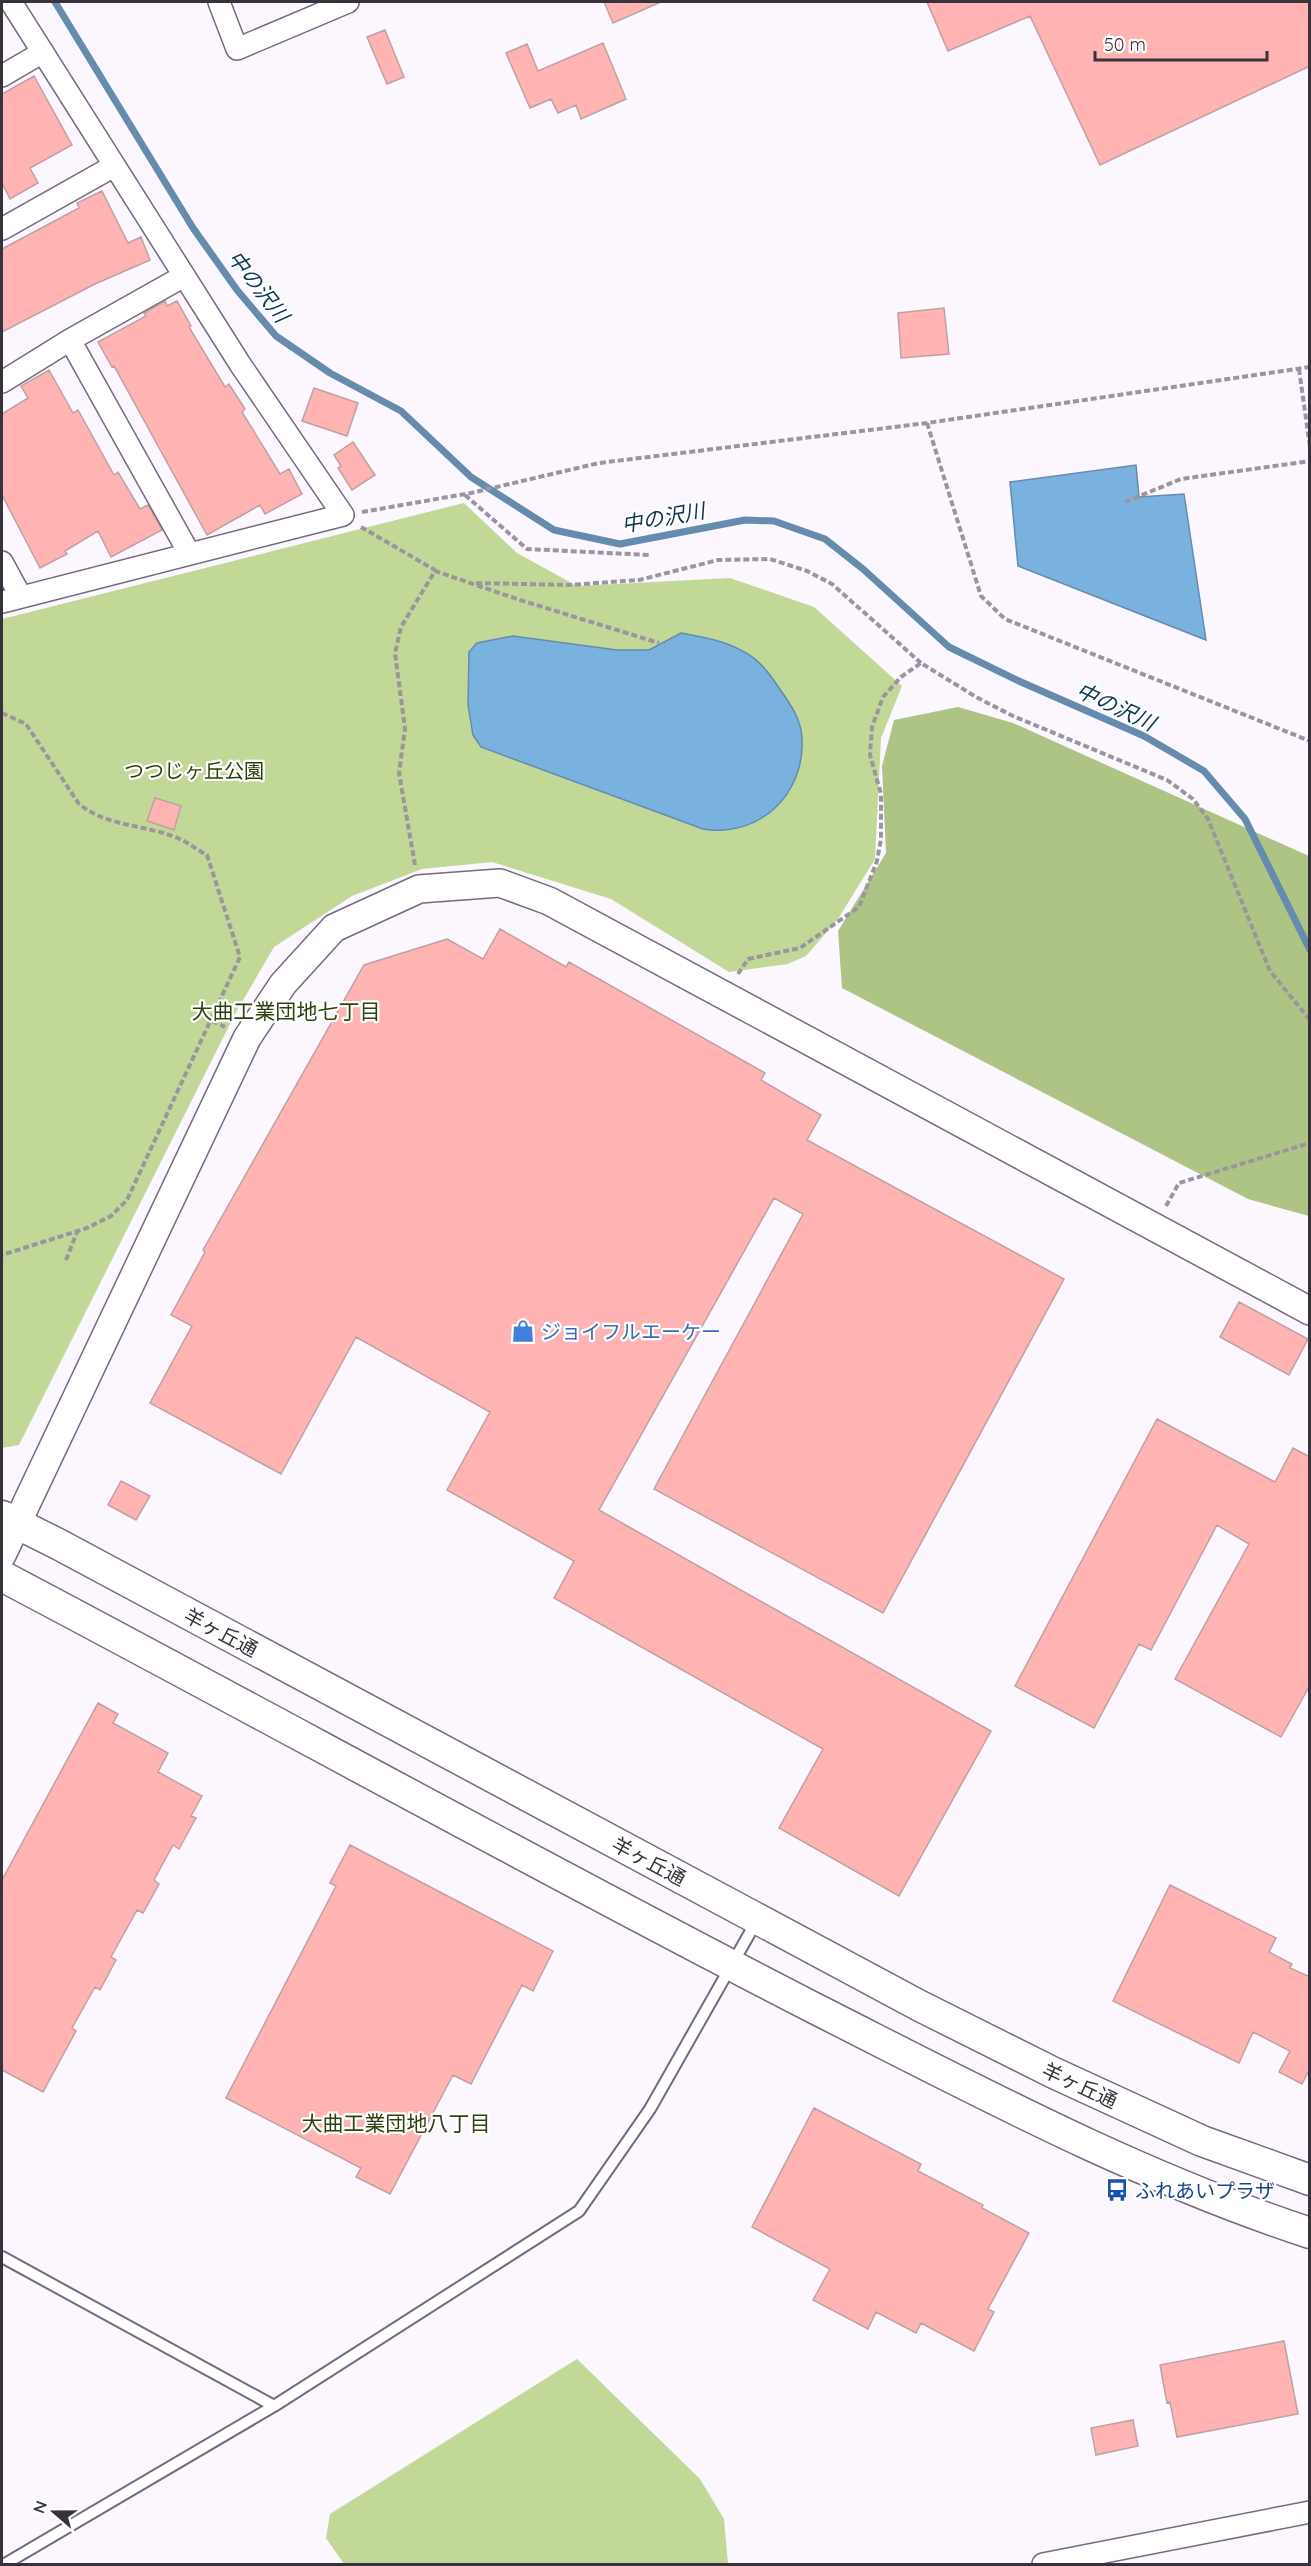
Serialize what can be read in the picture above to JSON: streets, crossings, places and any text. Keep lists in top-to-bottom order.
{
  "streets": {
    "main road": ["羊ヶ丘通"]
  },
  "districts": ["大曲工業団地七丁目", "大曲工業団地八丁目"],
  "water": ["中の沢川"],
  "parks": ["つつじヶ丘公園"],
  "places": {
    "shop": ["ジョイフルエーケー"],
    "bus stop": ["ふれあいプラザ"]
  },
  "scale_bar": "50 m",
  "north": "left"
}
